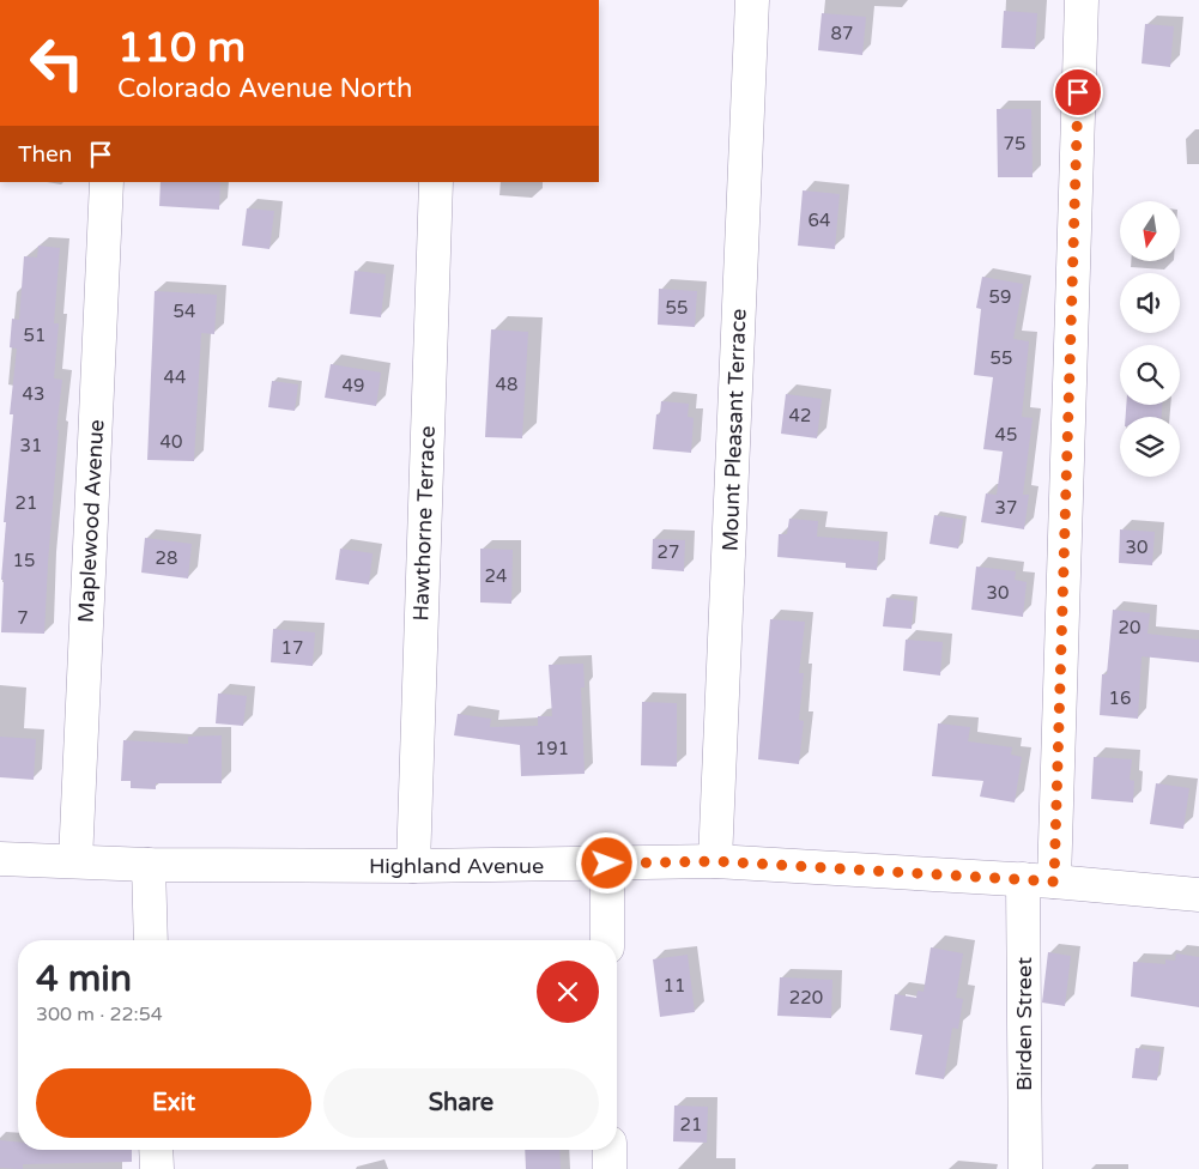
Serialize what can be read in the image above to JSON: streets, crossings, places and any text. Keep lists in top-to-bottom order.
{
  "streets": {
    "street": [
      "Mount Pleasant Terrace",
      "Maplewood Avenue",
      "Hawthorne Terrace",
      "Highland Avenue",
      "Birden Street"
    ]
  },
  "crossings": [
    ["Mount Pleasant Terrace", "Highland Avenue"],
    ["Maplewood Avenue", "Highland Avenue"],
    ["Hawthorne Terrace", "Highland Avenue"],
    ["Highland Avenue", "Birden Street"]
  ],
  "house_numbers": [
    "87",
    "75",
    "64",
    "59",
    "55",
    "54",
    "51",
    "55",
    "44",
    "48",
    "49",
    "43",
    "42",
    "45",
    "40",
    "31",
    "21",
    "37",
    "30",
    "27",
    "28",
    "15",
    "24",
    "30",
    "7",
    "20",
    "17",
    "16",
    "191",
    "11",
    "220",
    "21"
  ],
  "north": "bottom",
  "page": {
    "turn": ["110 m", "Colorado Avenue North"],
    "then": "Then",
    "heading": ["4 min", "300 m · 22:54"],
    "buttons": ["Exit", "Share"]
  }
}
